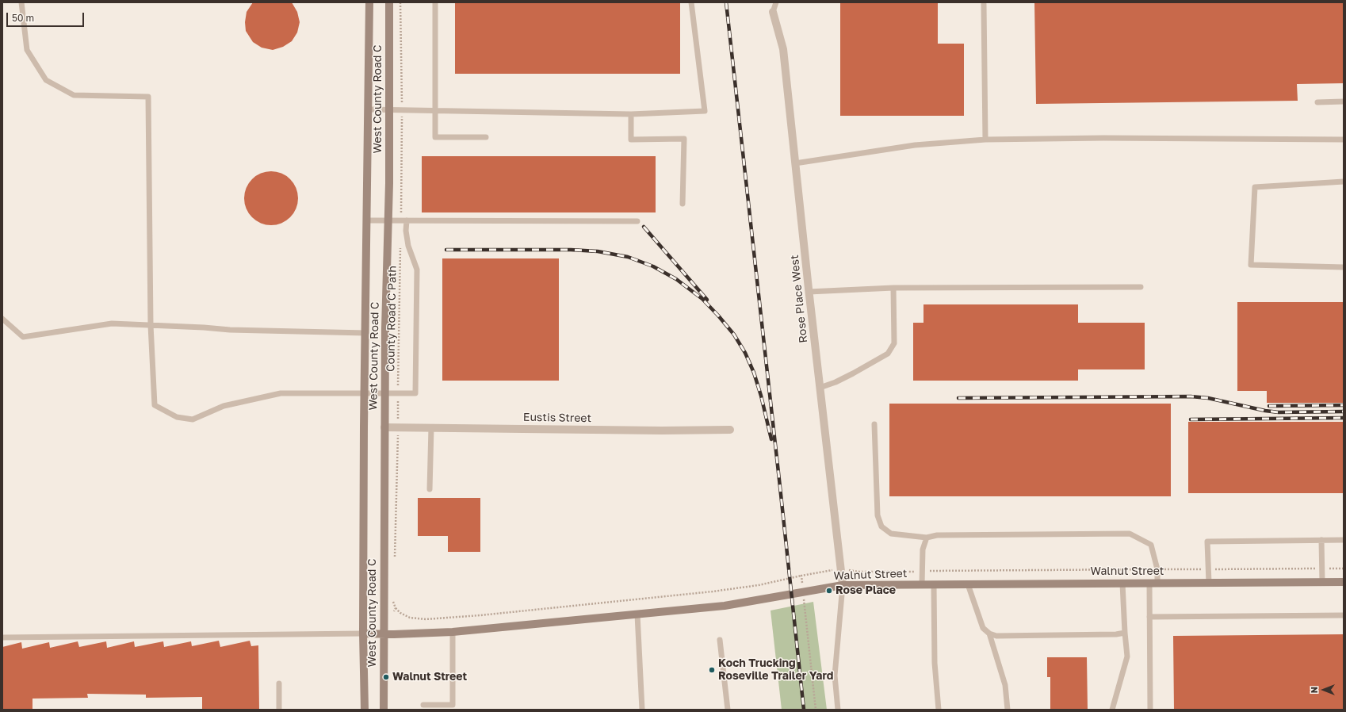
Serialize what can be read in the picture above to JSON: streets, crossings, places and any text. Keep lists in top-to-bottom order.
{
  "streets": {
    "main road": ["West County Road C", "Walnut Street"],
    "street": ["Rose Place West", "Eustis Street"],
    "path": ["County Road C Path"]
  },
  "crossings": [
    ["West County Road C", "Eustis Street"],
    ["West County Road C", "Walnut Street"],
    ["Rose Place West", "Walnut Street"],
    ["County Road C Path", "Eustis Street"]
  ],
  "places": ["Rose Place", "Koch Trucking Roseville Trailer Yard", "Walnut Street"],
  "scale_bar": "50 m",
  "north": "left"
}
